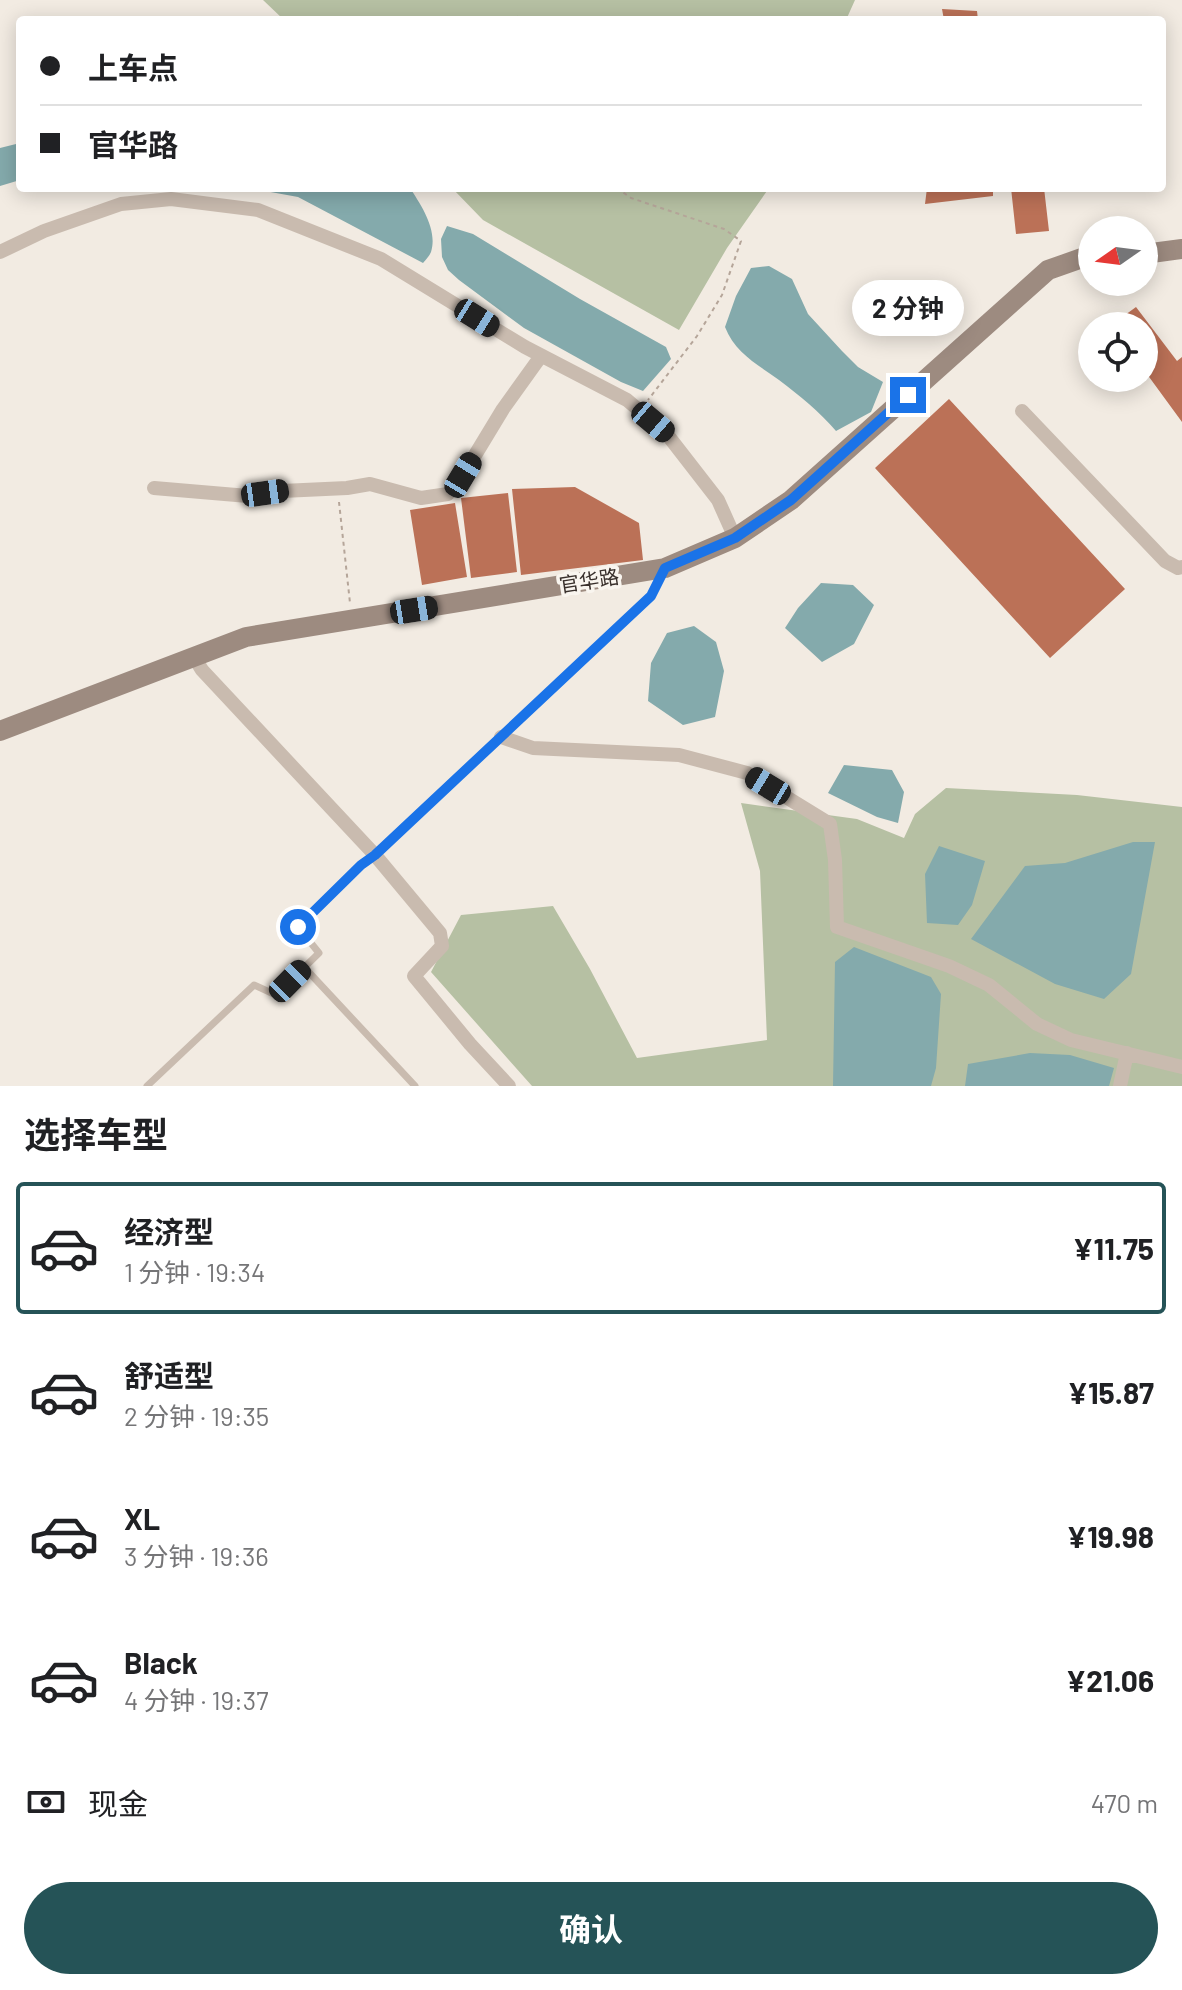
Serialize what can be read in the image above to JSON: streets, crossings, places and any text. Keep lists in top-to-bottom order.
{
  "streets": {
    "main road": ["官华路"]
  },
  "north": "left",
  "page": {
    "banner": ["上车点", "官华路"],
    "bubble": "2 分钟",
    "heading": "选择车型",
    "list": [
      {
        "name": "经济型",
        "note": "1 分钟 · 19:34",
        "value": "¥11.75"
      },
      {
        "name": "舒适型",
        "note": "2 分钟 · 19:35",
        "value": "¥15.87"
      },
      {
        "name": "XL",
        "note": "3 分钟 · 19:36",
        "value": "¥19.98"
      },
      {
        "name": "Black",
        "note": "4 分钟 · 19:37",
        "value": "¥21.06"
      }
    ],
    "pay": ["现金", "470 m"],
    "buttons": "确认"
  }
}
